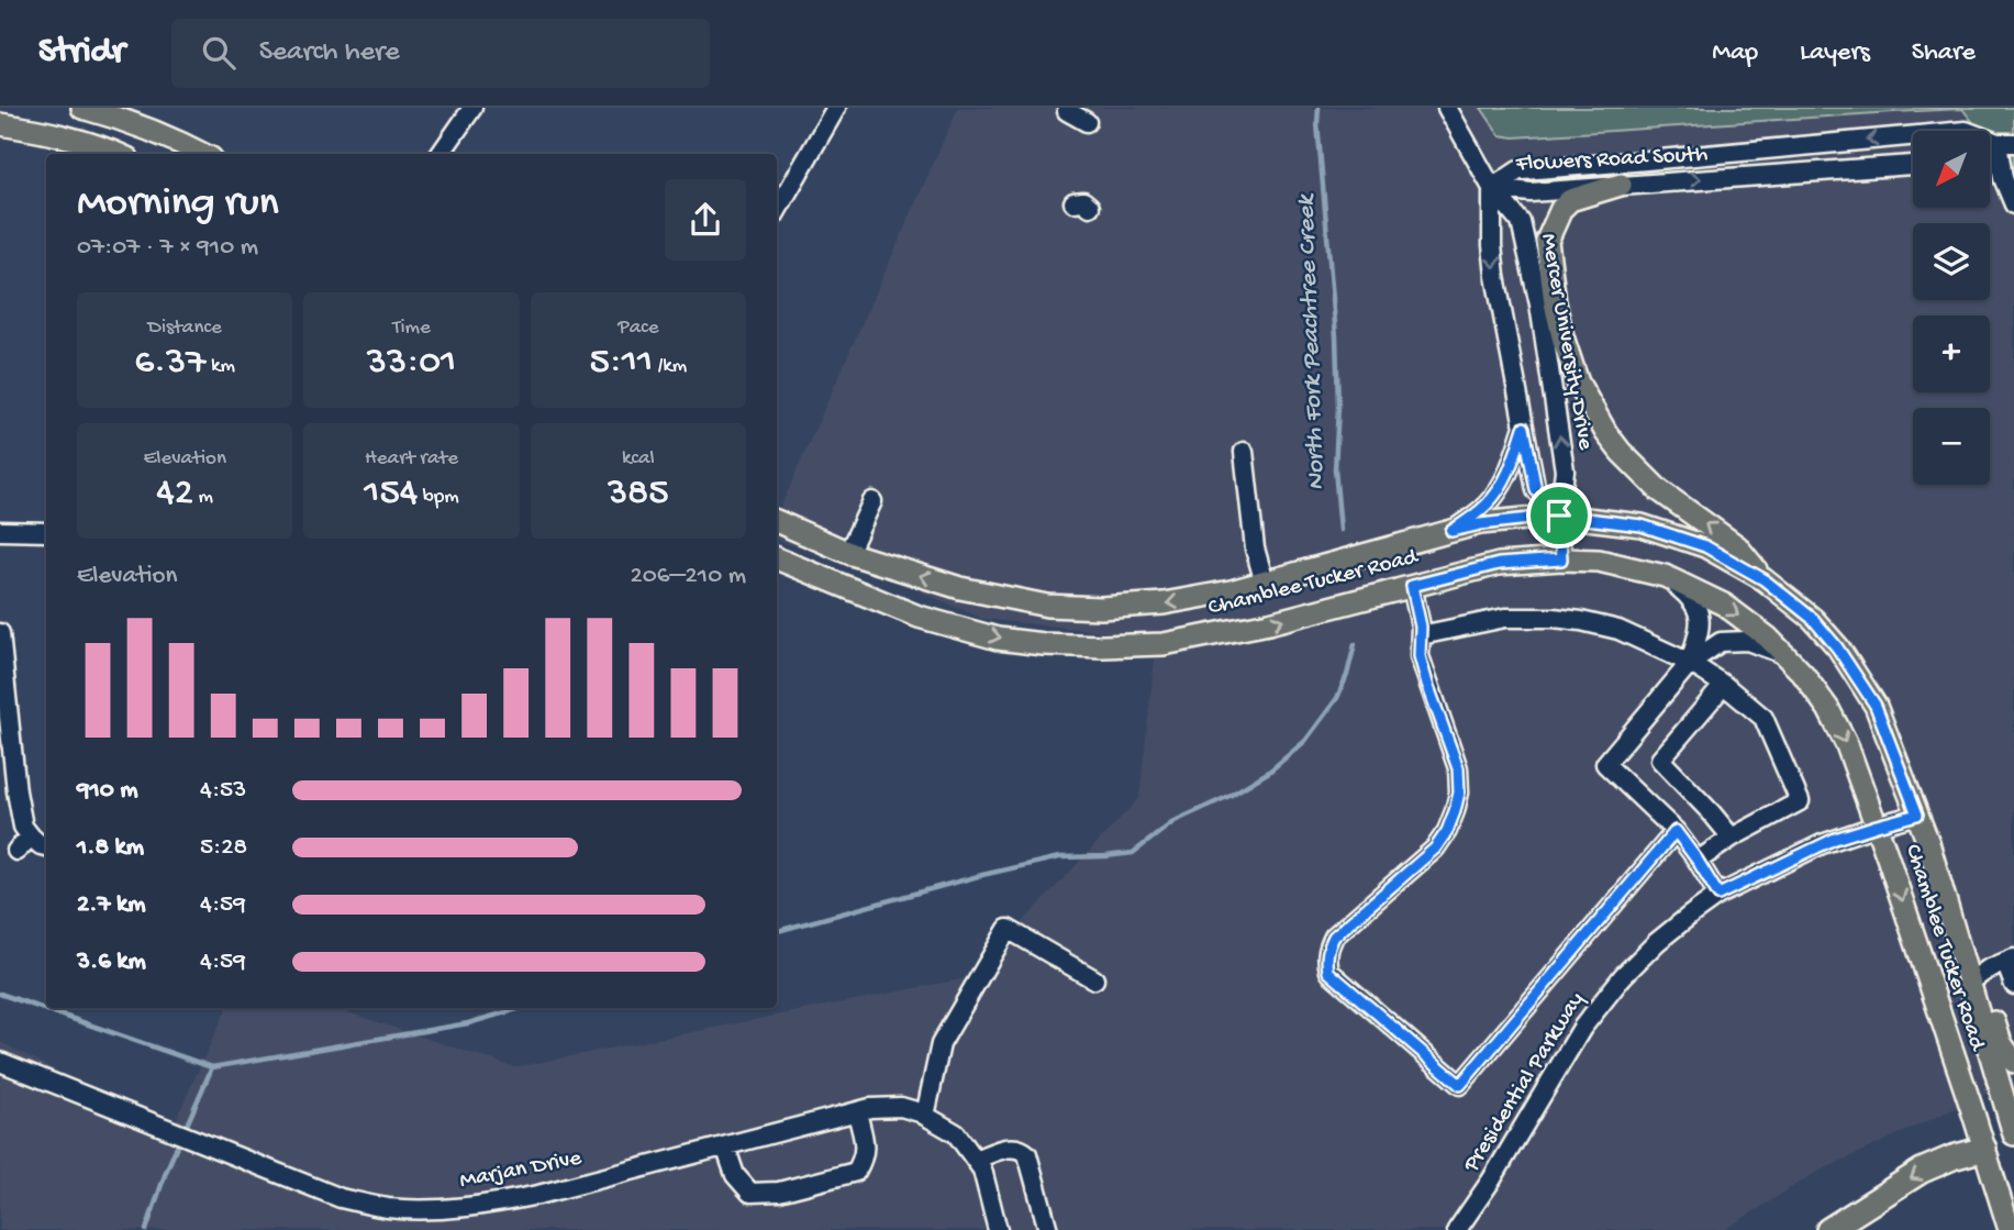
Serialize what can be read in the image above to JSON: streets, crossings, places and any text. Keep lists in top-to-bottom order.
{
  "streets": {
    "main road": ["Chamblee Tucker Road"],
    "street": [
      "Flowers Road South",
      "Mercer University Drive",
      "Presidential Parkway",
      "Marjan Drive"
    ]
  },
  "crossings": [
    ["Flowers Road South", "Mercer University Drive"],
    ["Mercer University Drive", "Chamblee Tucker Road"],
    ["Chamblee Tucker Road", "Presidential Parkway"]
  ],
  "water": ["North Fork Peachtree Creek"],
  "north": "bottom left",
  "page": {
    "header": "Stridr",
    "search": "Search here",
    "nav": ["Map", "Layers", "Share"],
    "map_buttons": ["+", "−"],
    "heading": ["Morning run", "07:07 · 7 × 910 m"],
    "stats": [
      ["Distance", "6.37 km"],
      ["Time", "33:01"],
      ["Pace", "5:11 /km"],
      ["Elevation", "42 m"],
      ["Heart rate", "154 bpm"],
      ["kcal", "385"]
    ],
    "chart": ["Elevation", "206–210 m"],
    "list": [
      {
        "name": "910 m",
        "note": "4:53"
      },
      {
        "name": "1.8 km",
        "note": "5:28"
      },
      {
        "name": "2.7 km",
        "note": "4:59"
      },
      {
        "name": "3.6 km",
        "note": "4:59"
      }
    ]
  }
}
